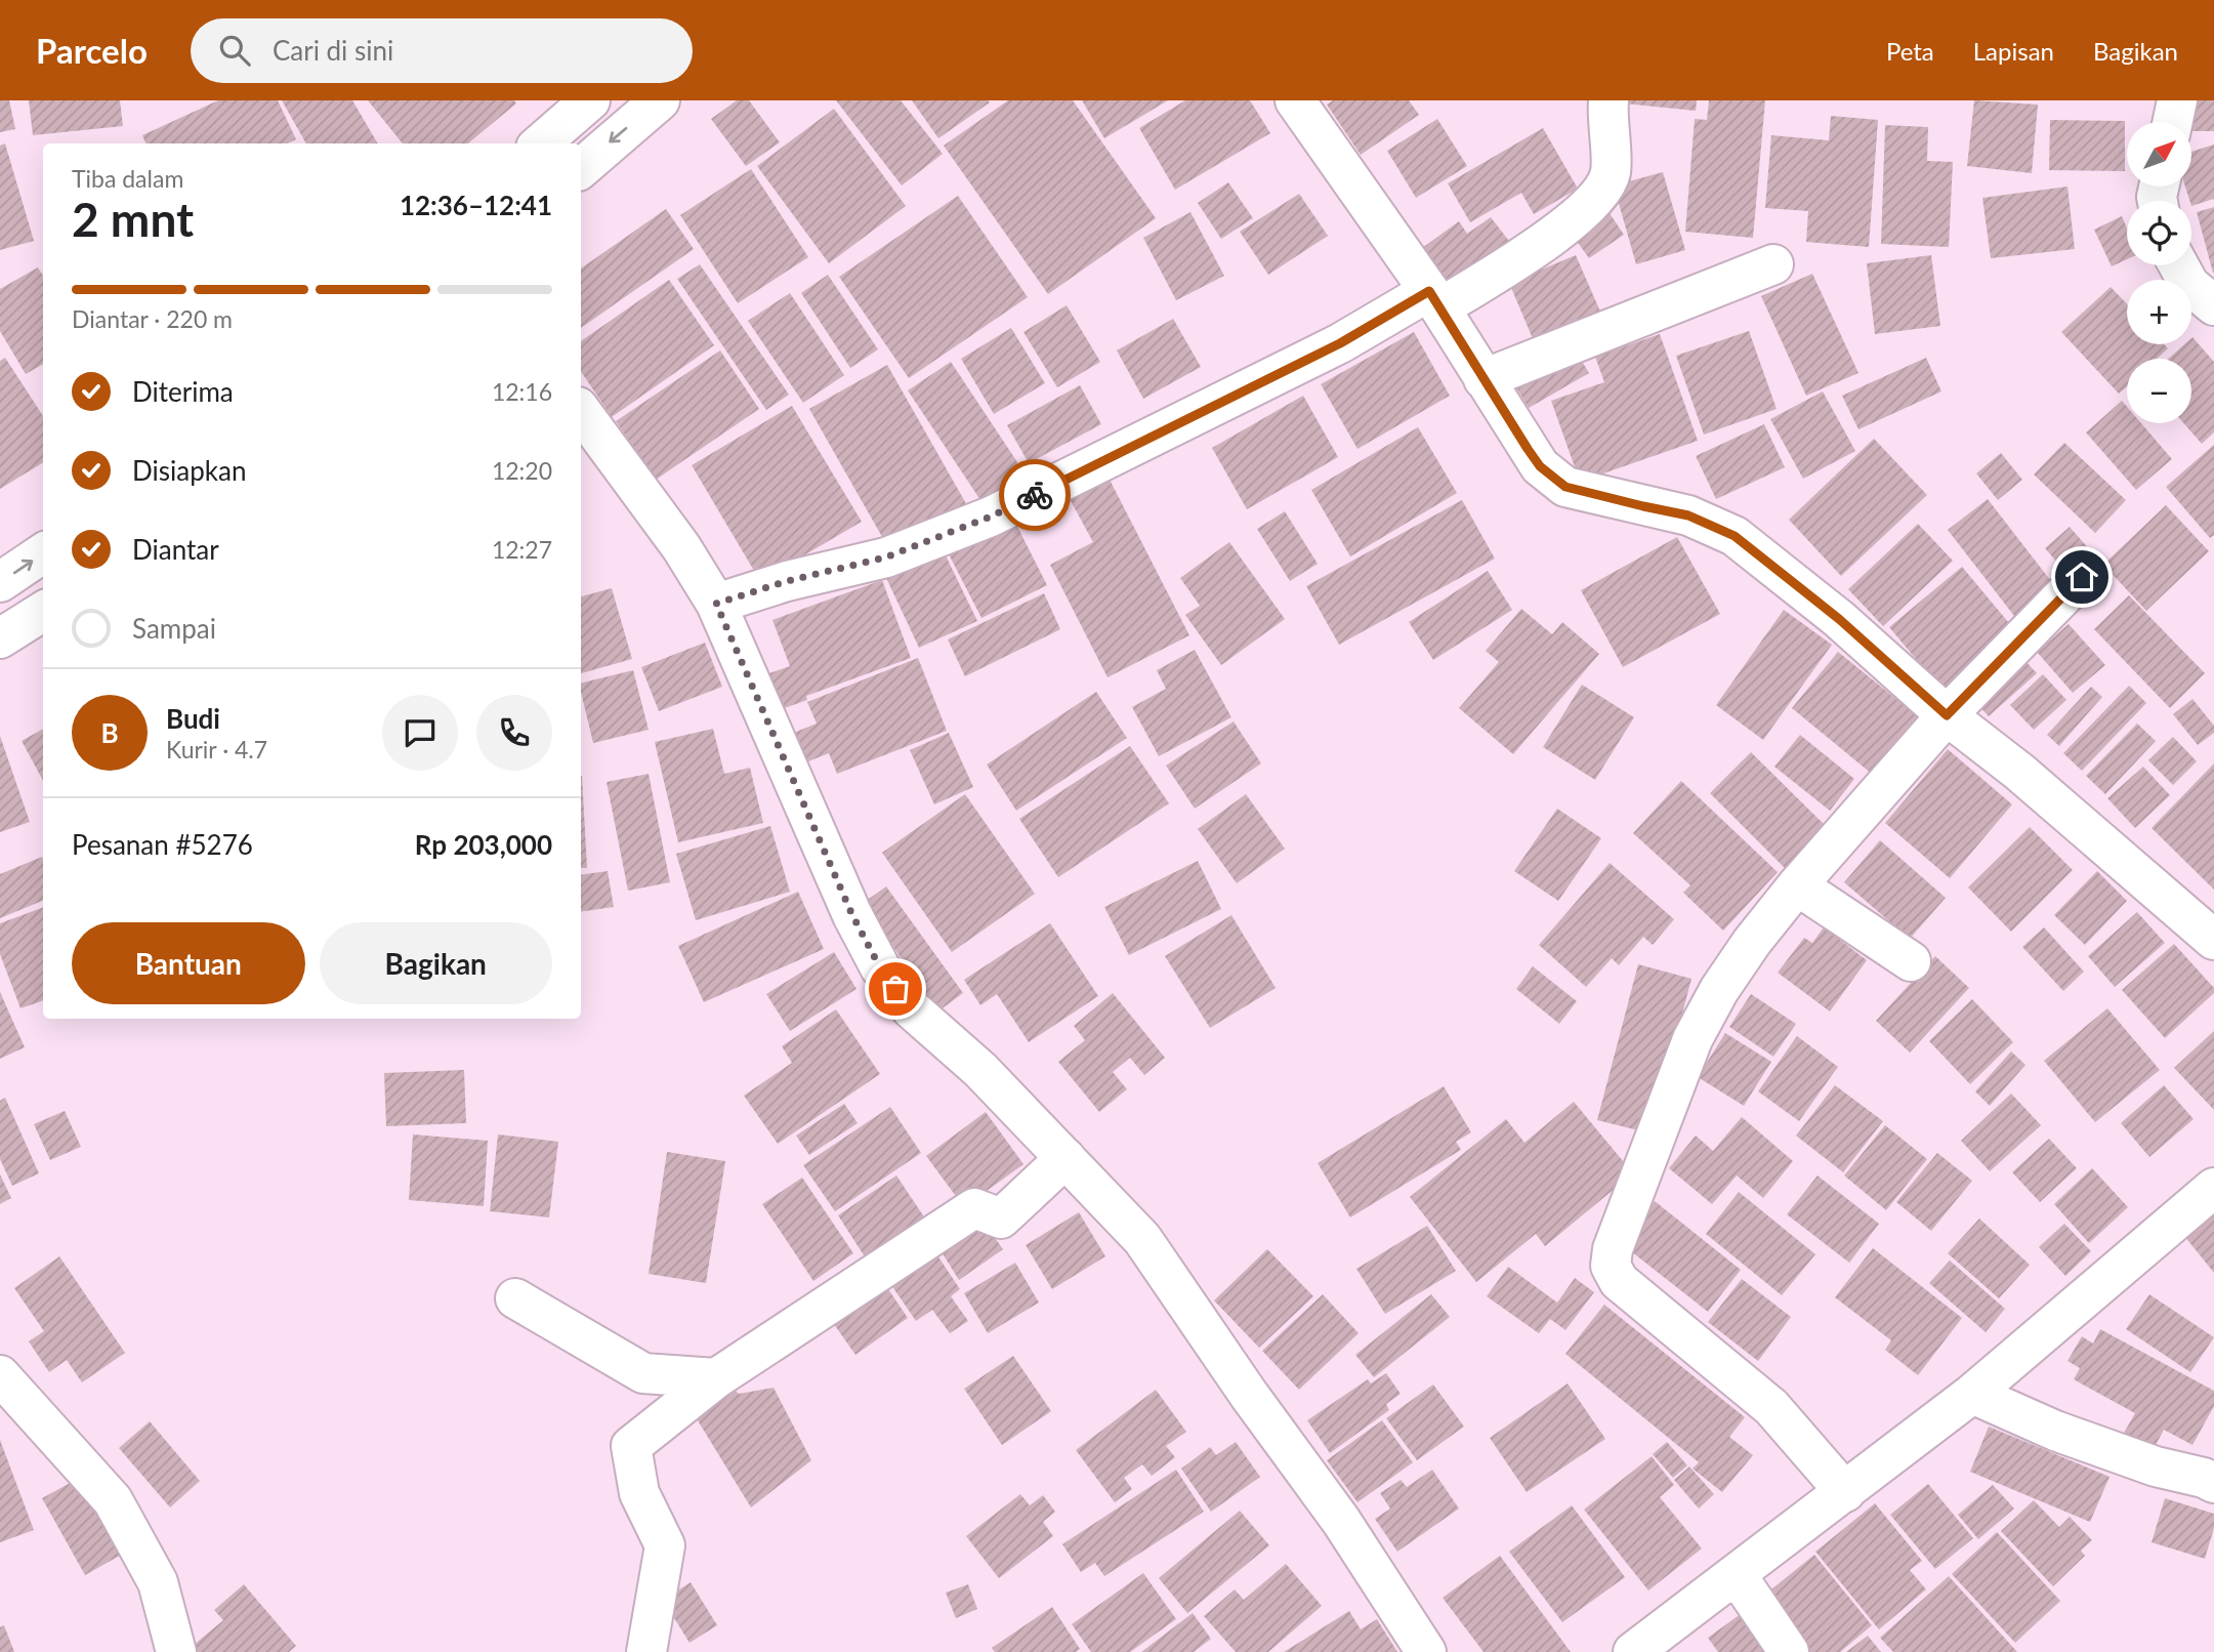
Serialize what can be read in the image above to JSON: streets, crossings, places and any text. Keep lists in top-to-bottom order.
{
  "north": "top right",
  "page": {
    "header": "Parcelo",
    "search": "Cari di sini",
    "nav": ["Peta", "Lapisan", "Bagikan"],
    "map_buttons": ["+", "−"],
    "heading": ["2 mnt", "Tiba dalam", "12:36–12:41"],
    "panel": [
      "Budi",
      "Kurir · 4.7",
      "Pesanan #5276",
      "Rp 203,000"
    ],
    "bar": "Diantar · 220 m",
    "list": [
      ["Diterima", "12:16"],
      ["Disiapkan", "12:20"],
      ["Diantar", "12:27"],
      "Sampai"
    ],
    "round": "B",
    "buttons": ["Bantuan", "Bagikan"]
  }
}
